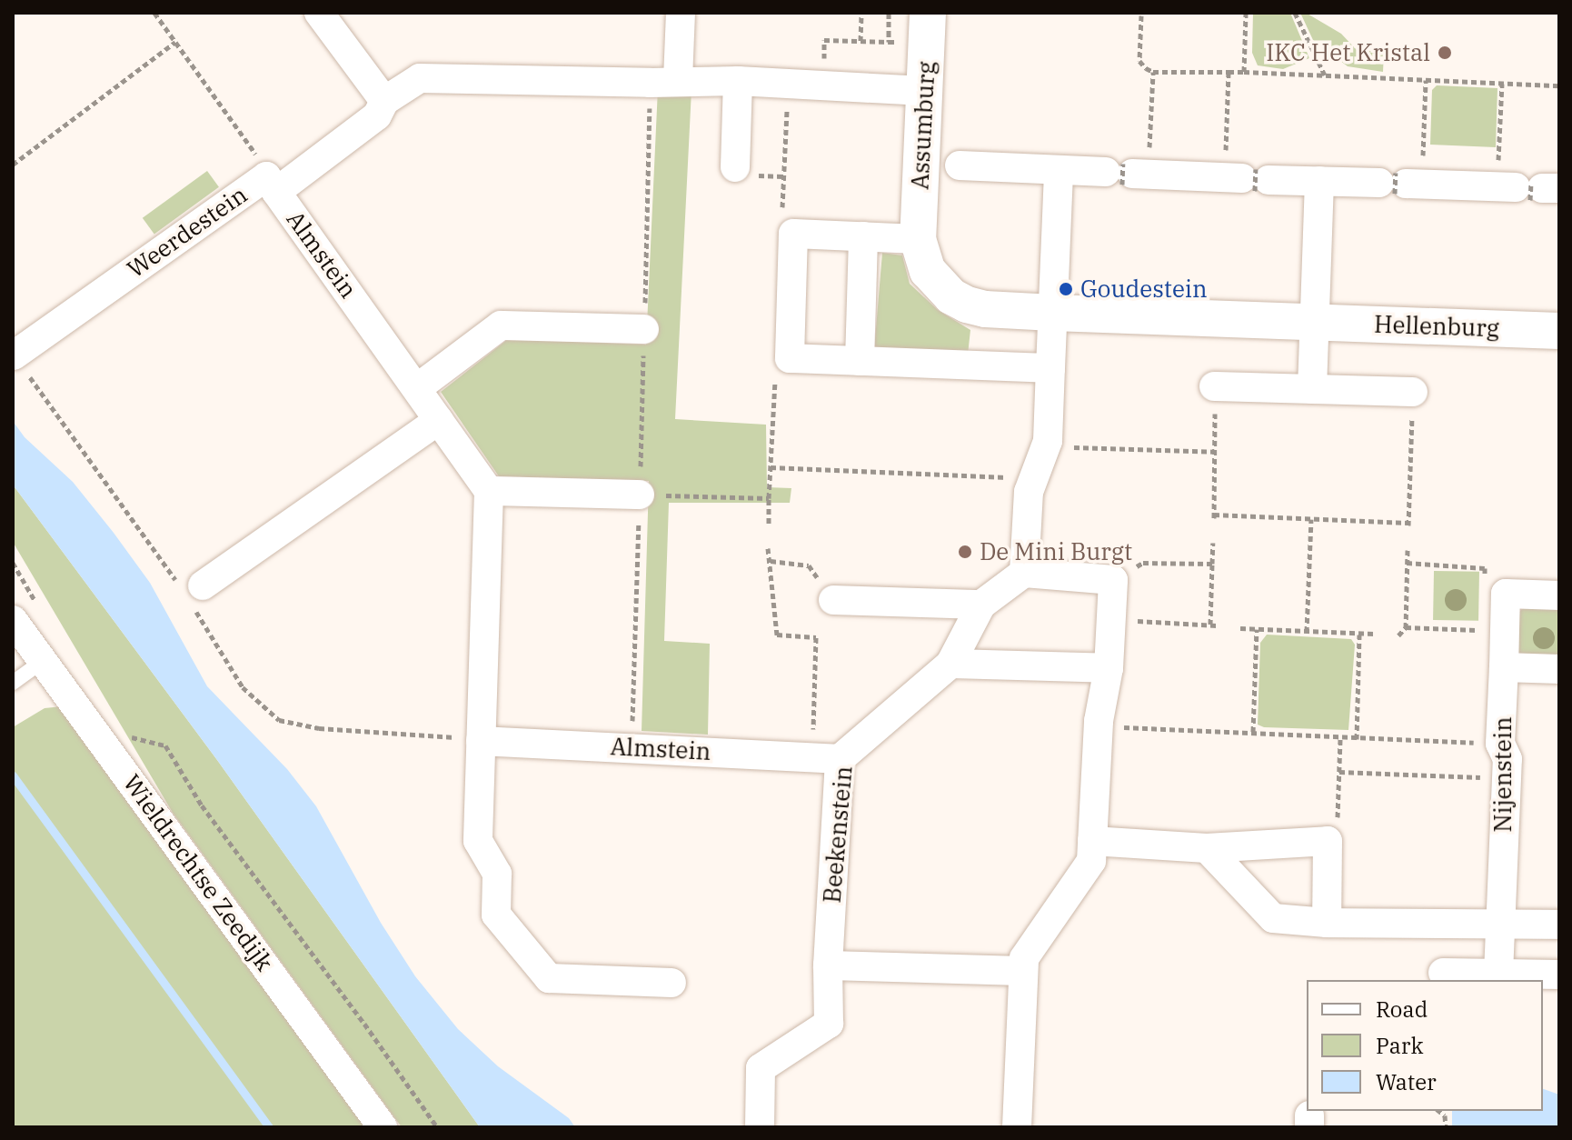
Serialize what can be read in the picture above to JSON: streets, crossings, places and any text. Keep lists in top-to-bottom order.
{
  "streets": {
    "street": [
      "Assumburg",
      "Weerdestein",
      "Almstein",
      "Hellenburg",
      "Nijenstein",
      "Beekenstein",
      "Wieldrechtse Zeedijk"
    ]
  },
  "crossings": [
    ["Assumburg", "Weerdestein"],
    ["Assumburg", "Hellenburg"],
    ["Weerdestein", "Almstein"],
    ["Almstein", "Beekenstein"]
  ],
  "places": ["IKC Het Kristal", "Goudestein", "De Mini Burgt"],
  "legend": ["Road", "Park", "Water"]
}
